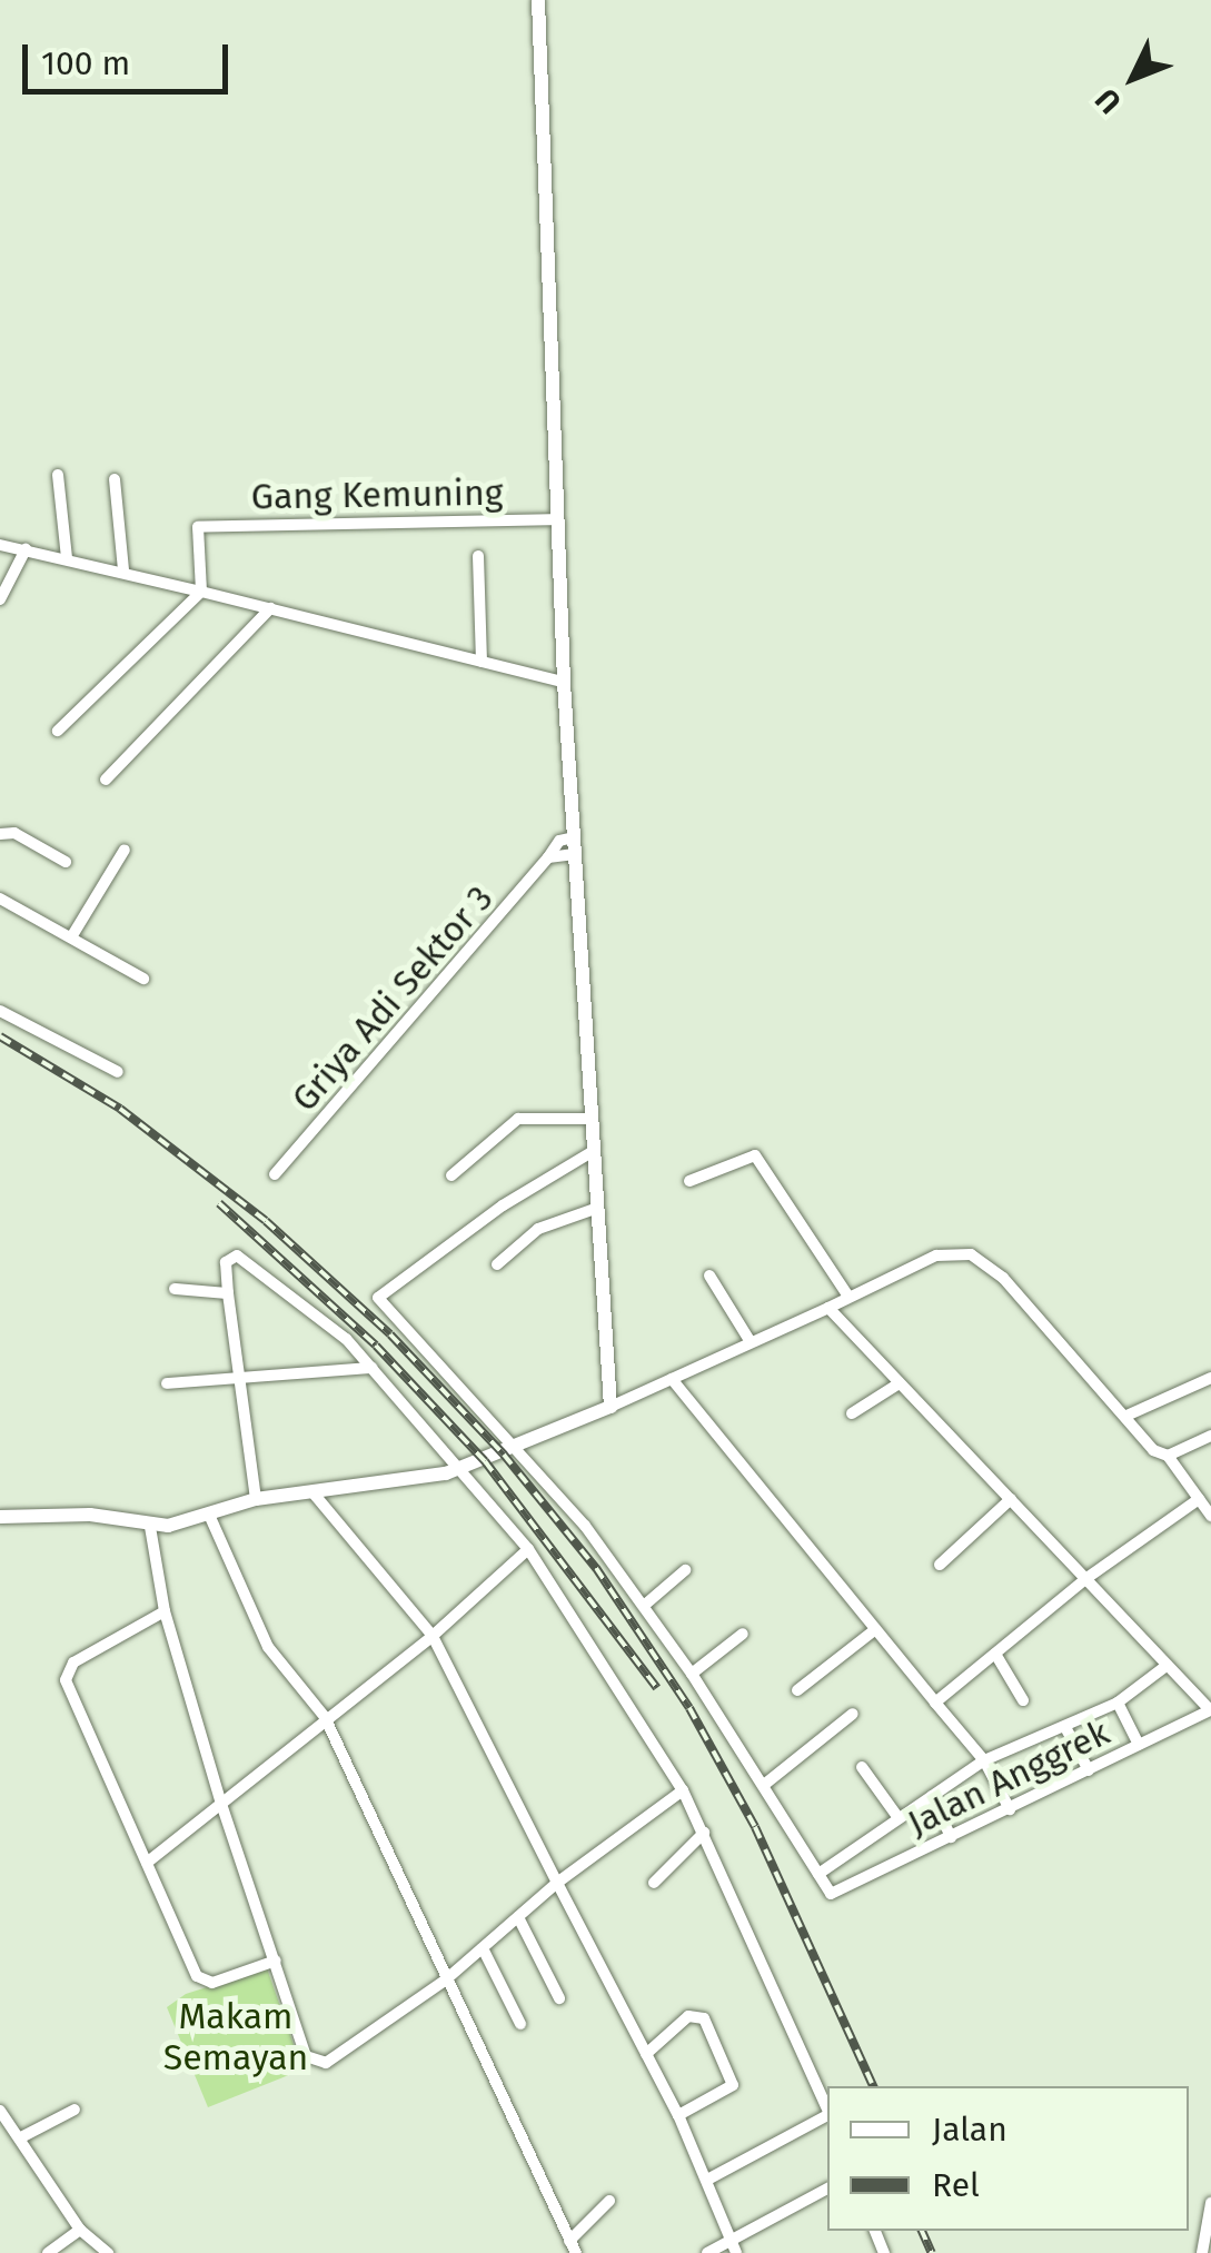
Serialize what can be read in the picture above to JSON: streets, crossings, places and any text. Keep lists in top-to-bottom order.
{
  "streets": {
    "street": ["Gang Kemuning", "Griya Adi Sektor 3", "Jalan Anggrek"]
  },
  "parks": ["Makam Semayan"],
  "legend": ["Jalan", "Rel"],
  "scale_bar": "100 m",
  "north": "bottom left"
}
